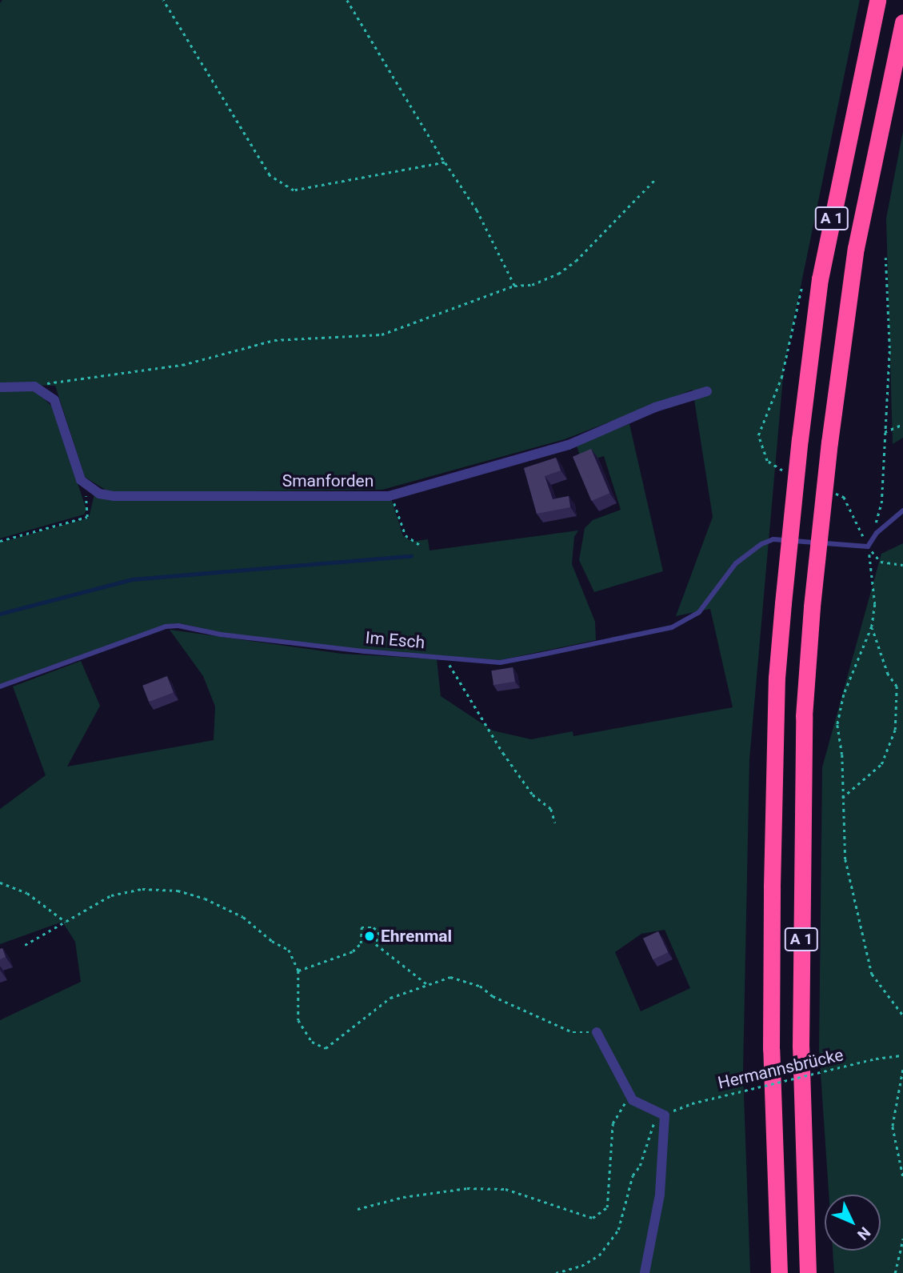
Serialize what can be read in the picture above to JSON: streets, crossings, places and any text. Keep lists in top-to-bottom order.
{
  "streets": {
    "highway": ["A 1"],
    "street": ["Smanforden"],
    "lane": ["Im Esch"],
    "path": ["Hermannsbrücke"]
  },
  "places": ["Ehrenmal"],
  "north": "bottom right"
}
